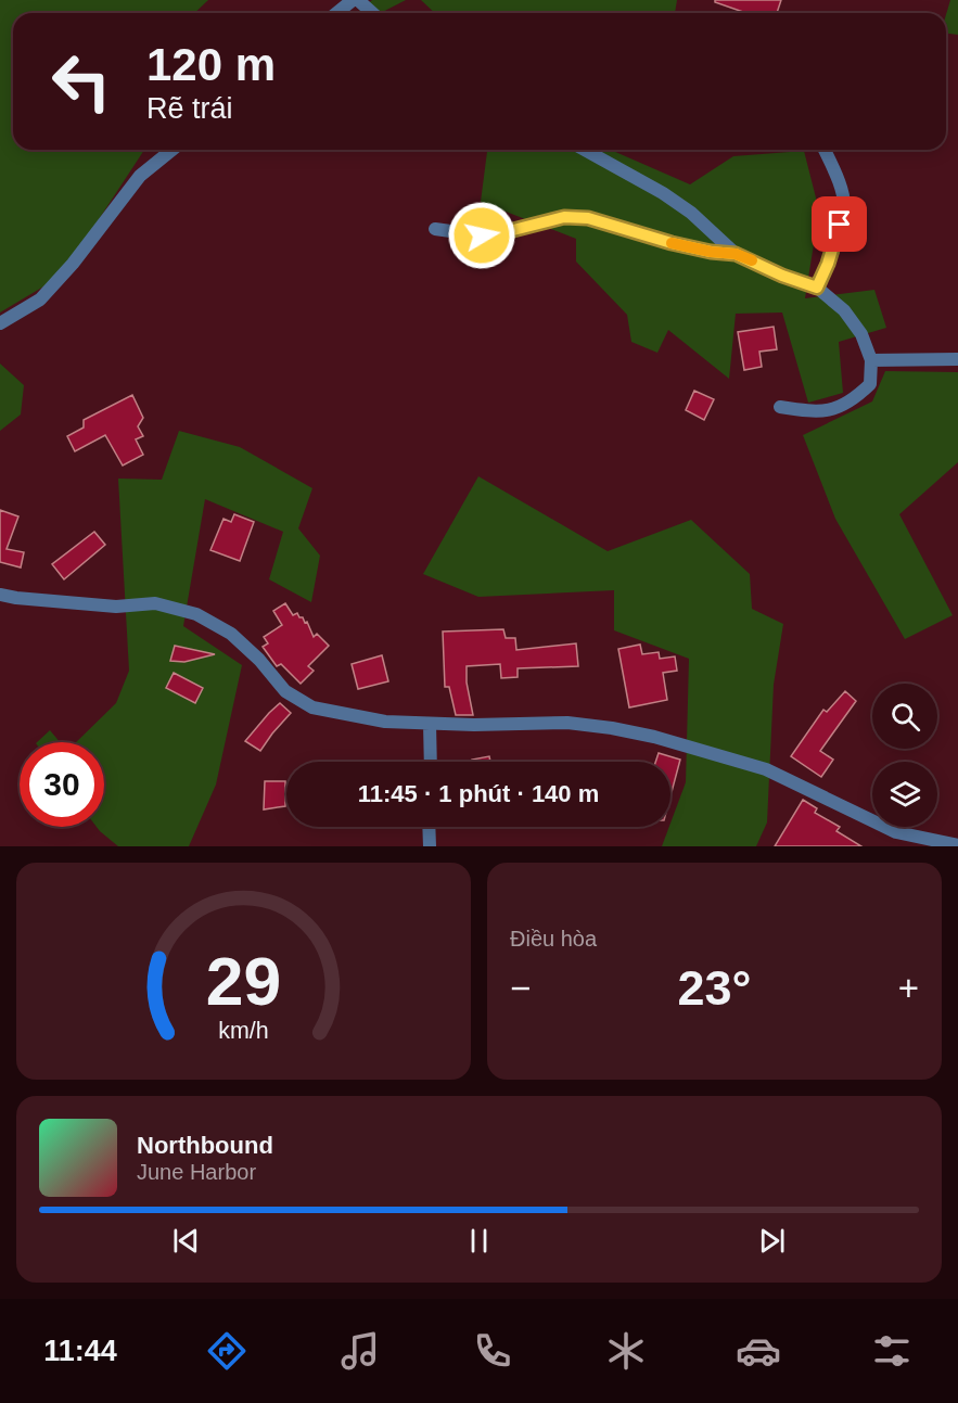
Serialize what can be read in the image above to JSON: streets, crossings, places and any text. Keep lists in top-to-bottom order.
{
  "page": {
    "turn": ["120 m", "Rẽ trái"],
    "limit": "30",
    "trip": "11:45 · 1 phút · 140 m",
    "tile": "Điều hòa",
    "heat": ["−", "23°", "+"],
    "song": ["Northbound", "June Harbor"],
    "tabs": "11:44",
    "gauge": ["29", "km/h"]
  }
}
